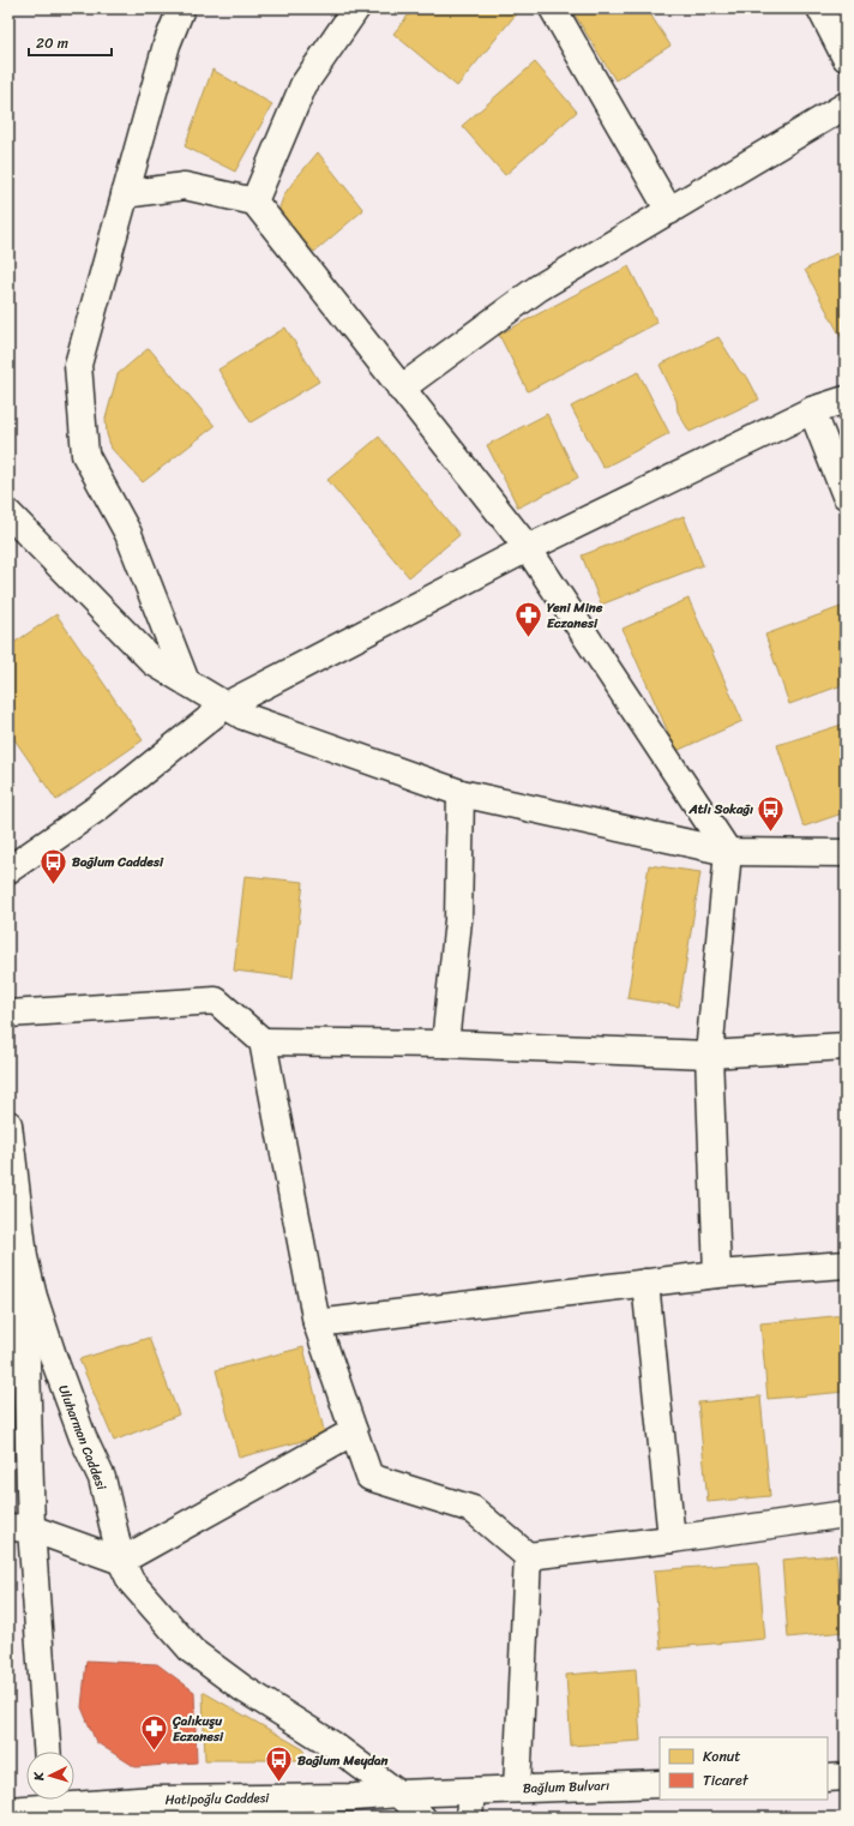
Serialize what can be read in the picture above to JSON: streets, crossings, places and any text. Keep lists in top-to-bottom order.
{
  "streets": {
    "street": ["Uluharman Caddesi", "Bağlum Bulvarı", "Hatipoğlu Caddesi"]
  },
  "crossings": [
    ["Uluharman Caddesi", "Bağlum Bulvarı"],
    ["Uluharman Caddesi", "Hatipoğlu Caddesi"],
    ["Bağlum Bulvarı", "Hatipoğlu Caddesi"]
  ],
  "places": {
    "pharmacy": ["Yeni Mine Eczanesi", "Çalıkuşu Eczanesi"],
    "bus stop": ["Atlı Sokağı", "Bağlum Caddesi", "Bağlum Meydan"]
  },
  "legend": ["Konut", "Ticaret"],
  "scale_bar": "20 m",
  "north": "left"
}
